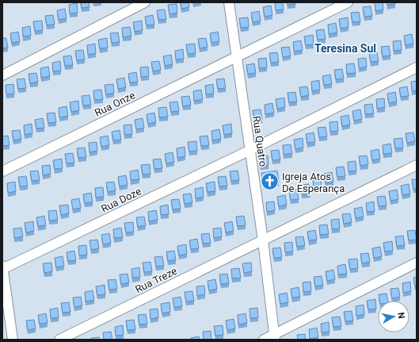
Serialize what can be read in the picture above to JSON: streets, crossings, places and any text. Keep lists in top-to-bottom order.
{
  "streets": {
    "street": [
      "Rua Onze",
      "Rua Quatro",
      "Rua Doze",
      "Rua Treze"
    ]
  },
  "crossings": [
    ["Rua Onze", "Rua Quatro"],
    ["Rua Quatro", "Rua Doze"],
    ["Rua Quatro", "Rua Treze"]
  ],
  "districts": ["Teresina Sul"],
  "places": {
    "church": ["Igreja Atos De Esperança"]
  },
  "north": "right"
}
